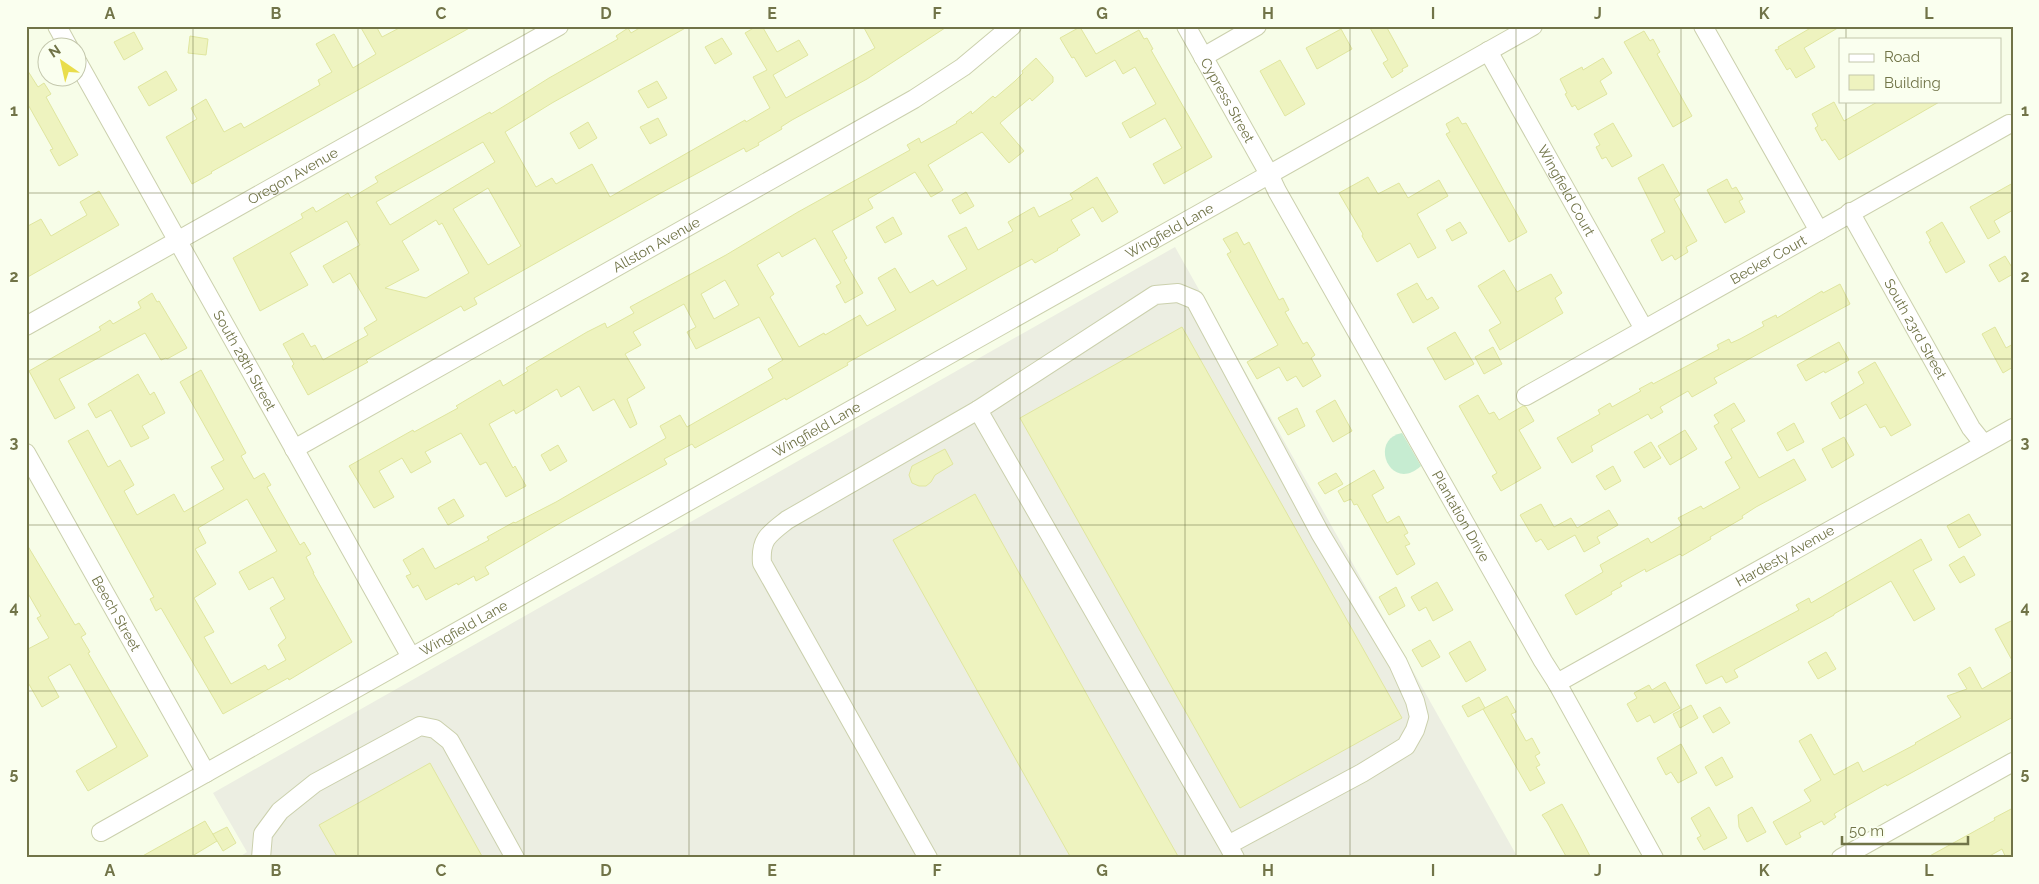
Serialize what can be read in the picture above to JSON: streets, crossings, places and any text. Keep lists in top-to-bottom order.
{
  "streets": {
    "street": [
      "Cypress Street",
      "Oregon Avenue",
      "Wingfield Court",
      "Wingfield Lane",
      "Allston Avenue",
      "Becker Court",
      "South 23rd Street",
      "South 28th Street",
      "Plantation Drive",
      "Hardesty Avenue",
      "Beech Street"
    ]
  },
  "crossings": [
    ["Cypress Street", "Wingfield Lane"],
    ["Cypress Street", "Plantation Drive"],
    ["Oregon Avenue", "South 28th Street"],
    ["Wingfield Court", "Wingfield Lane"],
    ["Wingfield Court", "Becker Court"],
    ["Wingfield Lane", "South 28th Street"],
    ["Wingfield Lane", "Plantation Drive"],
    ["Wingfield Lane", "Beech Street"],
    ["Allston Avenue", "South 28th Street"],
    ["Becker Court", "South 23rd Street"],
    ["South 23rd Street", "Hardesty Avenue"],
    ["Plantation Drive", "Hardesty Avenue"]
  ],
  "legend": ["Road", "Building"],
  "scale_bar": "50 m",
  "north": "top left",
  "grid": {
    "columns": [
      "A",
      "B",
      "C",
      "D",
      "E",
      "F",
      "G",
      "H",
      "I",
      "J",
      "K",
      "L"
    ],
    "rows": [
      "1",
      "2",
      "3",
      "4",
      "5"
    ]
  }
}
